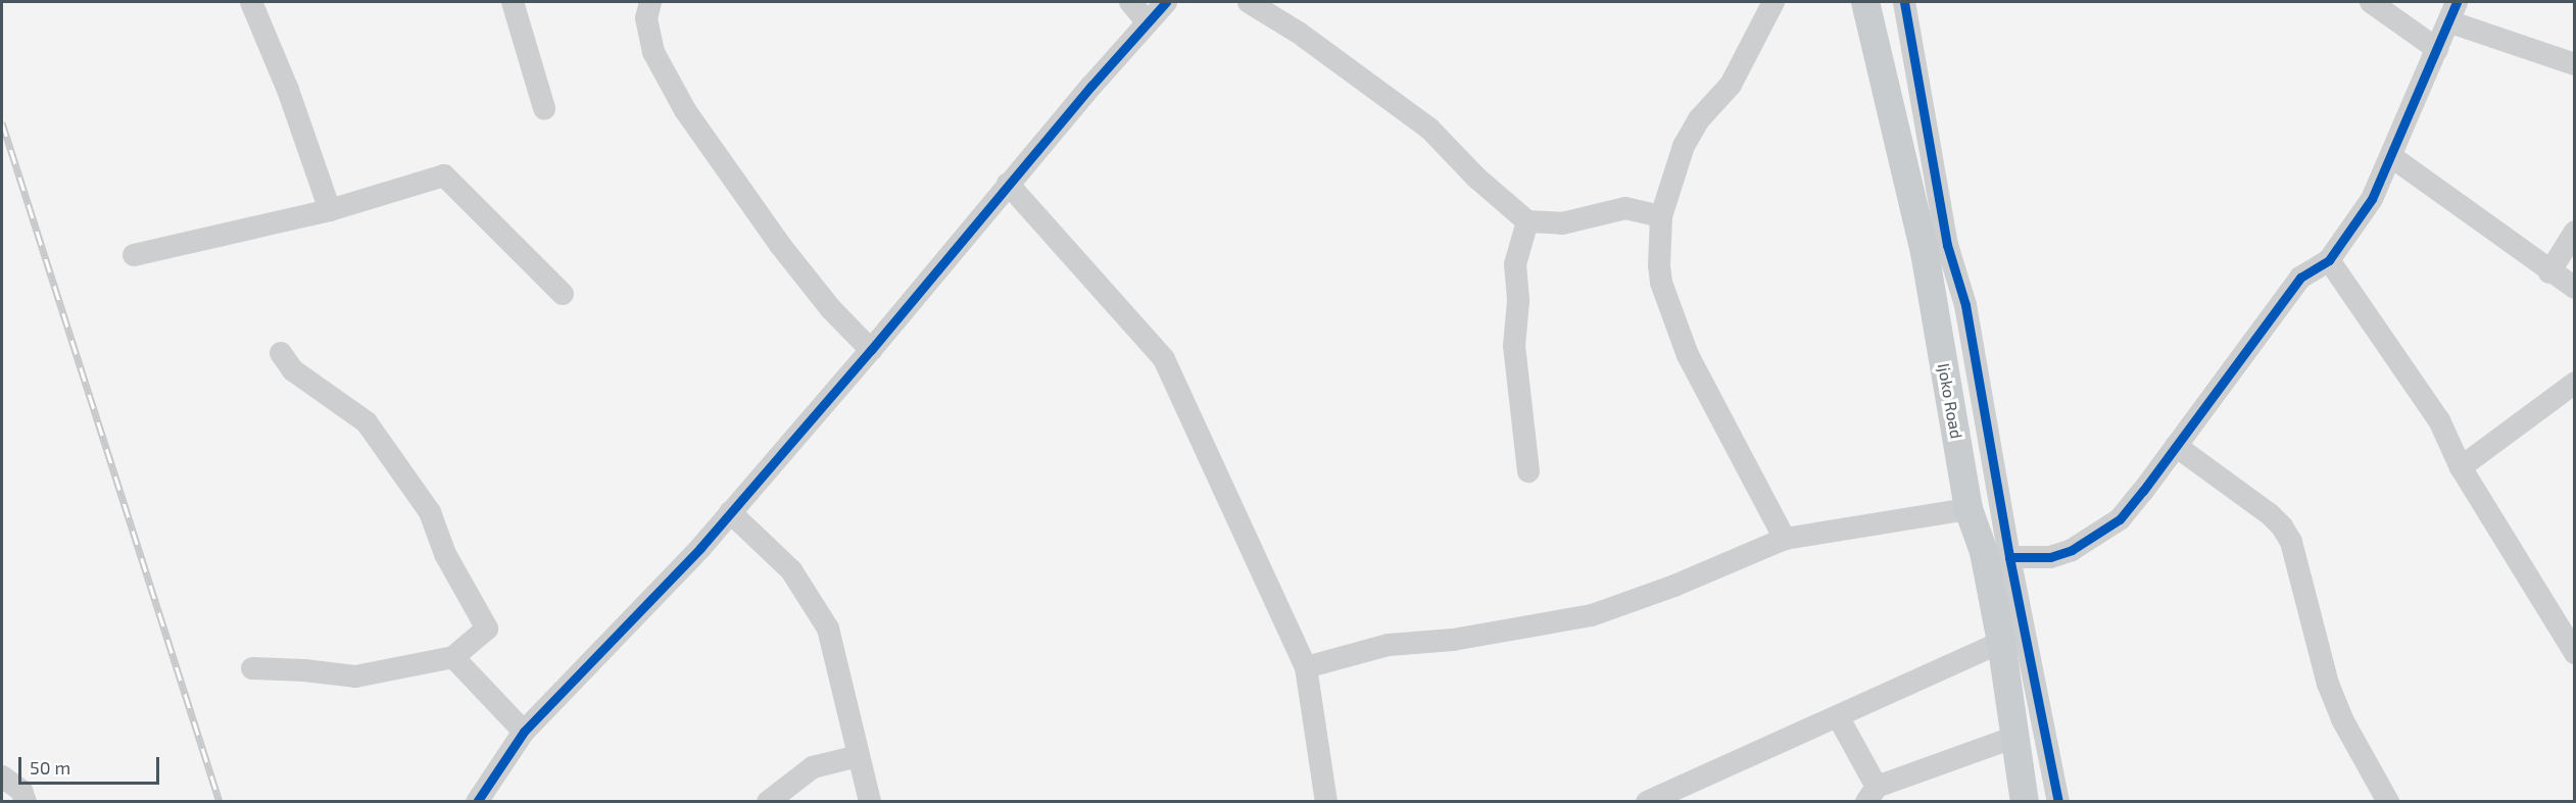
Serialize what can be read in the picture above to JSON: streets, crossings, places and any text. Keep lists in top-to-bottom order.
{
  "streets": {
    "main road": ["Ijoko Road"]
  },
  "scale_bar": "50 m"
}
